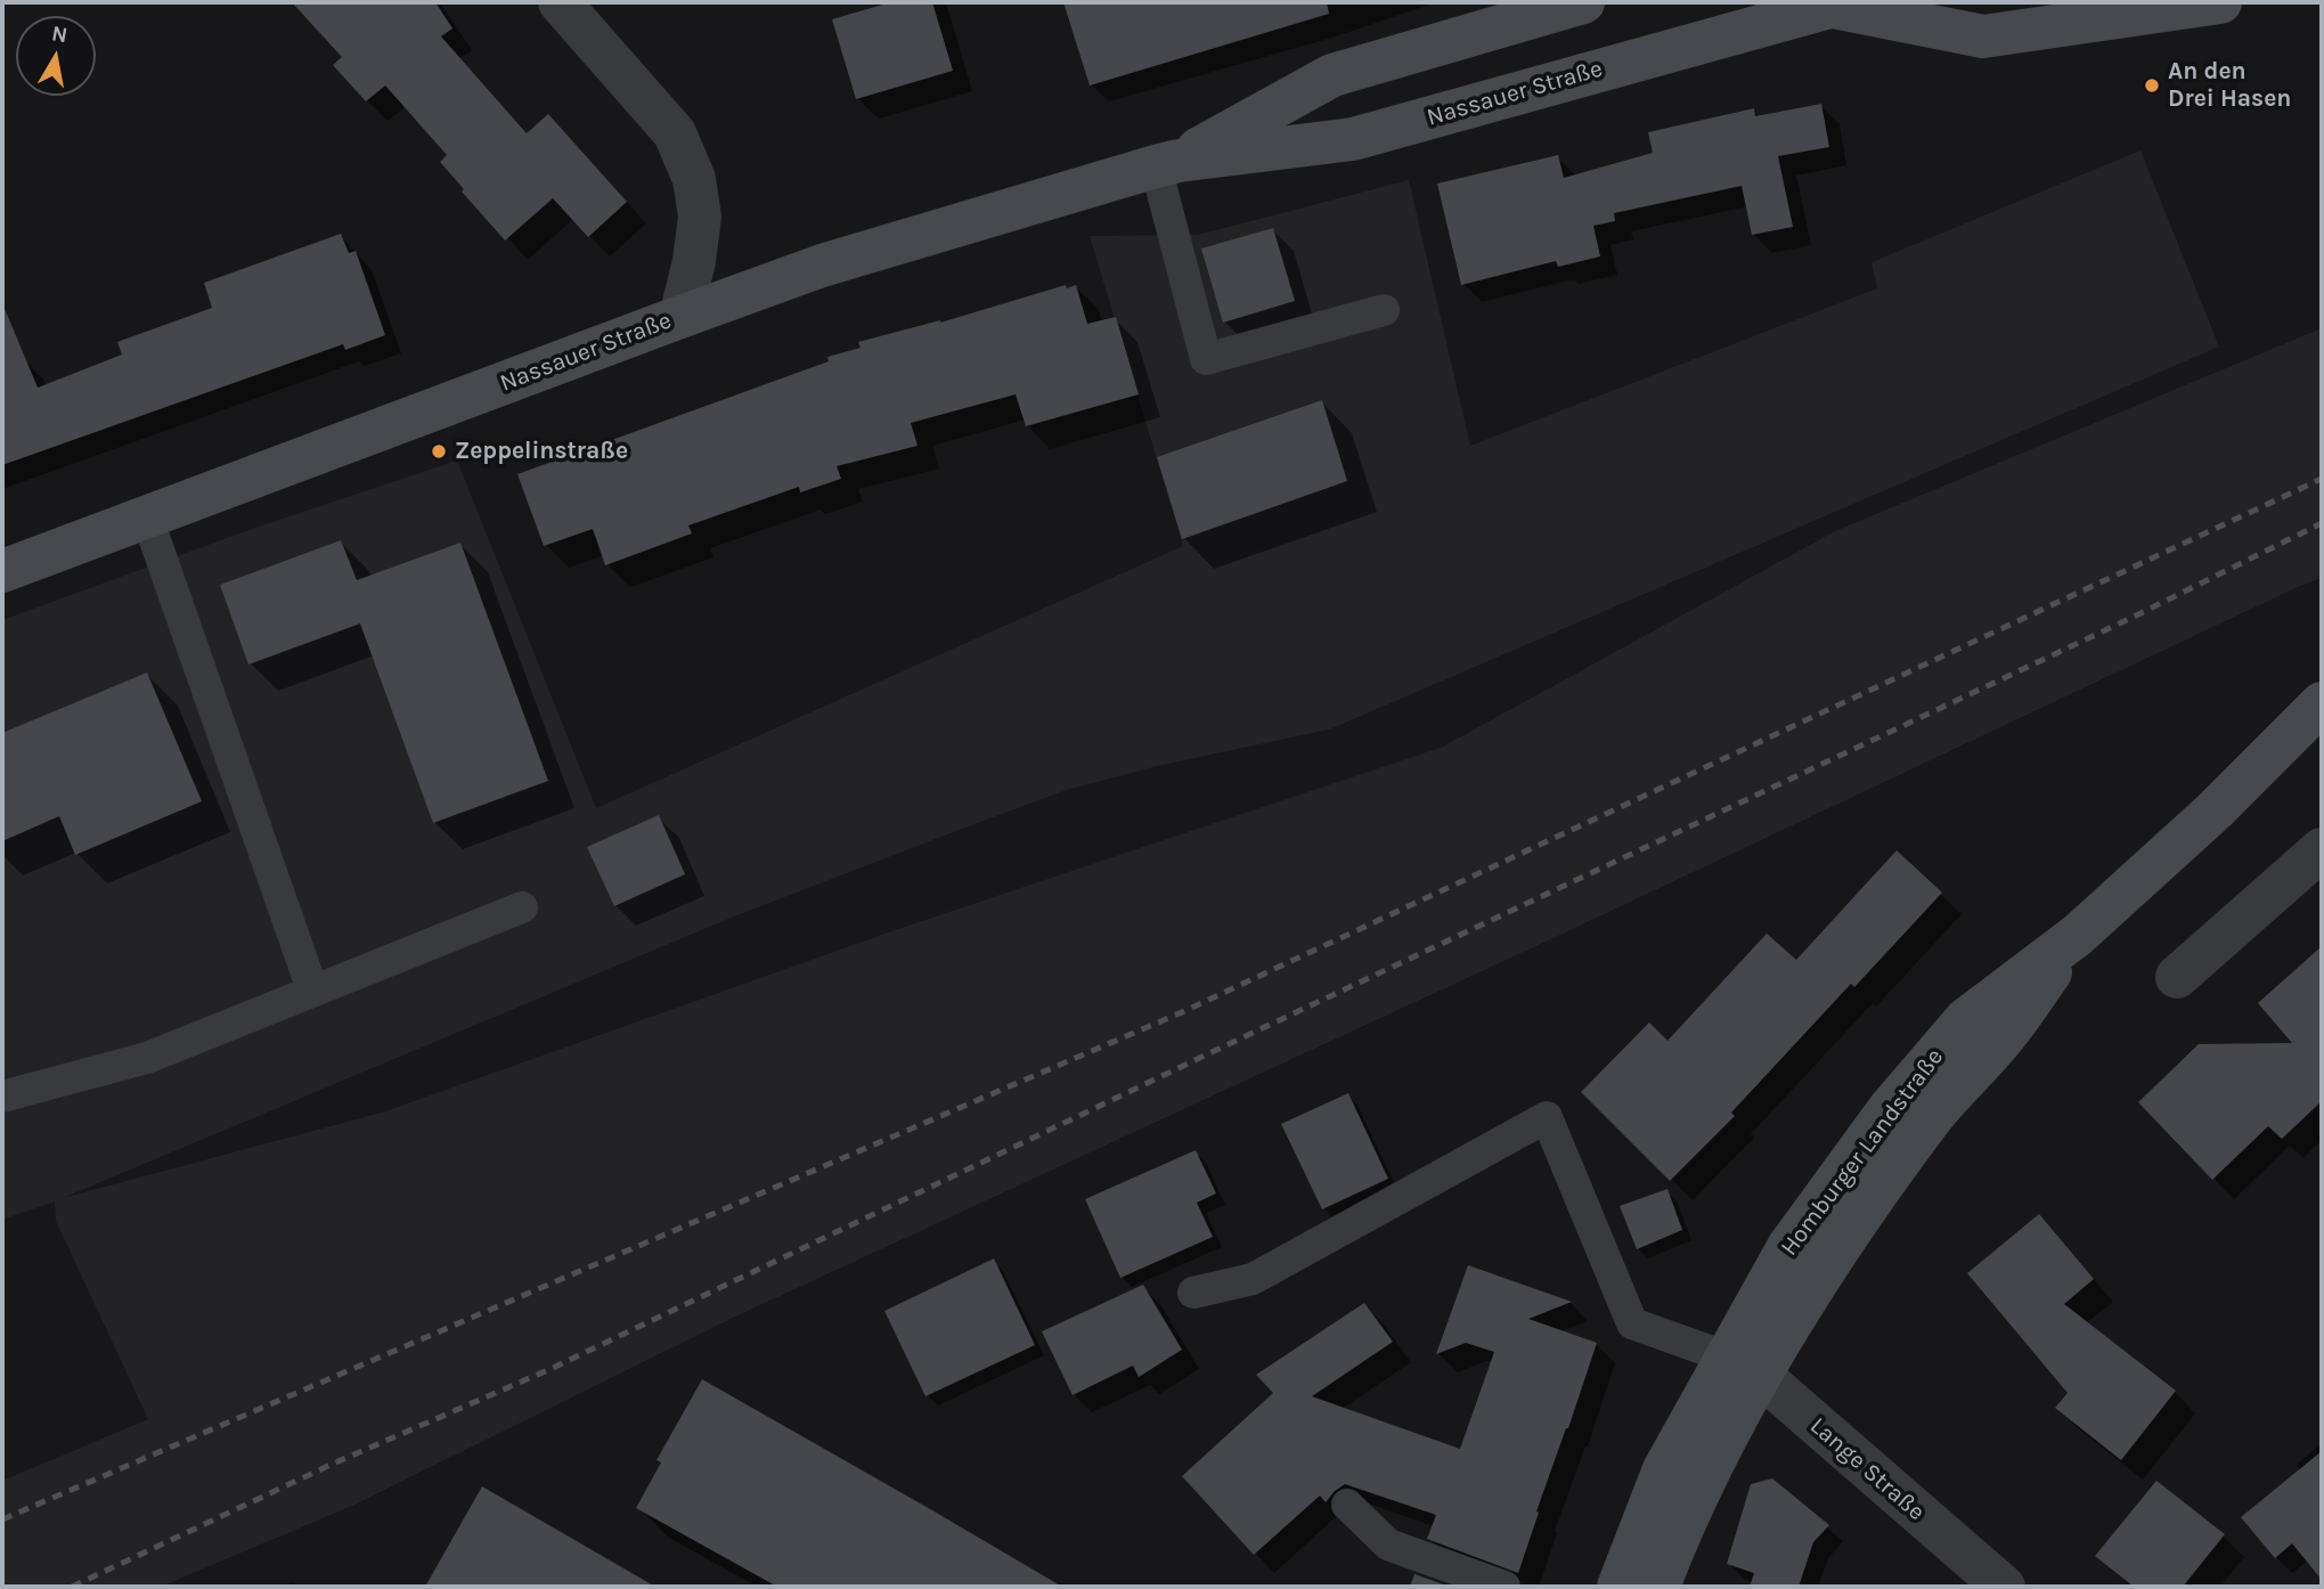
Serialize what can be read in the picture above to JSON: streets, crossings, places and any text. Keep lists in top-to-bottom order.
{
  "streets": {
    "main road": ["Nassauer Straße", "Homburger Landstraße"],
    "street": ["Lange Straße"]
  },
  "crossings": [
    ["Homburger Landstraße", "Lange Straße"]
  ],
  "places": ["An den Drei Hasen", "Zeppelinstraße"],
  "north": "top"
}
